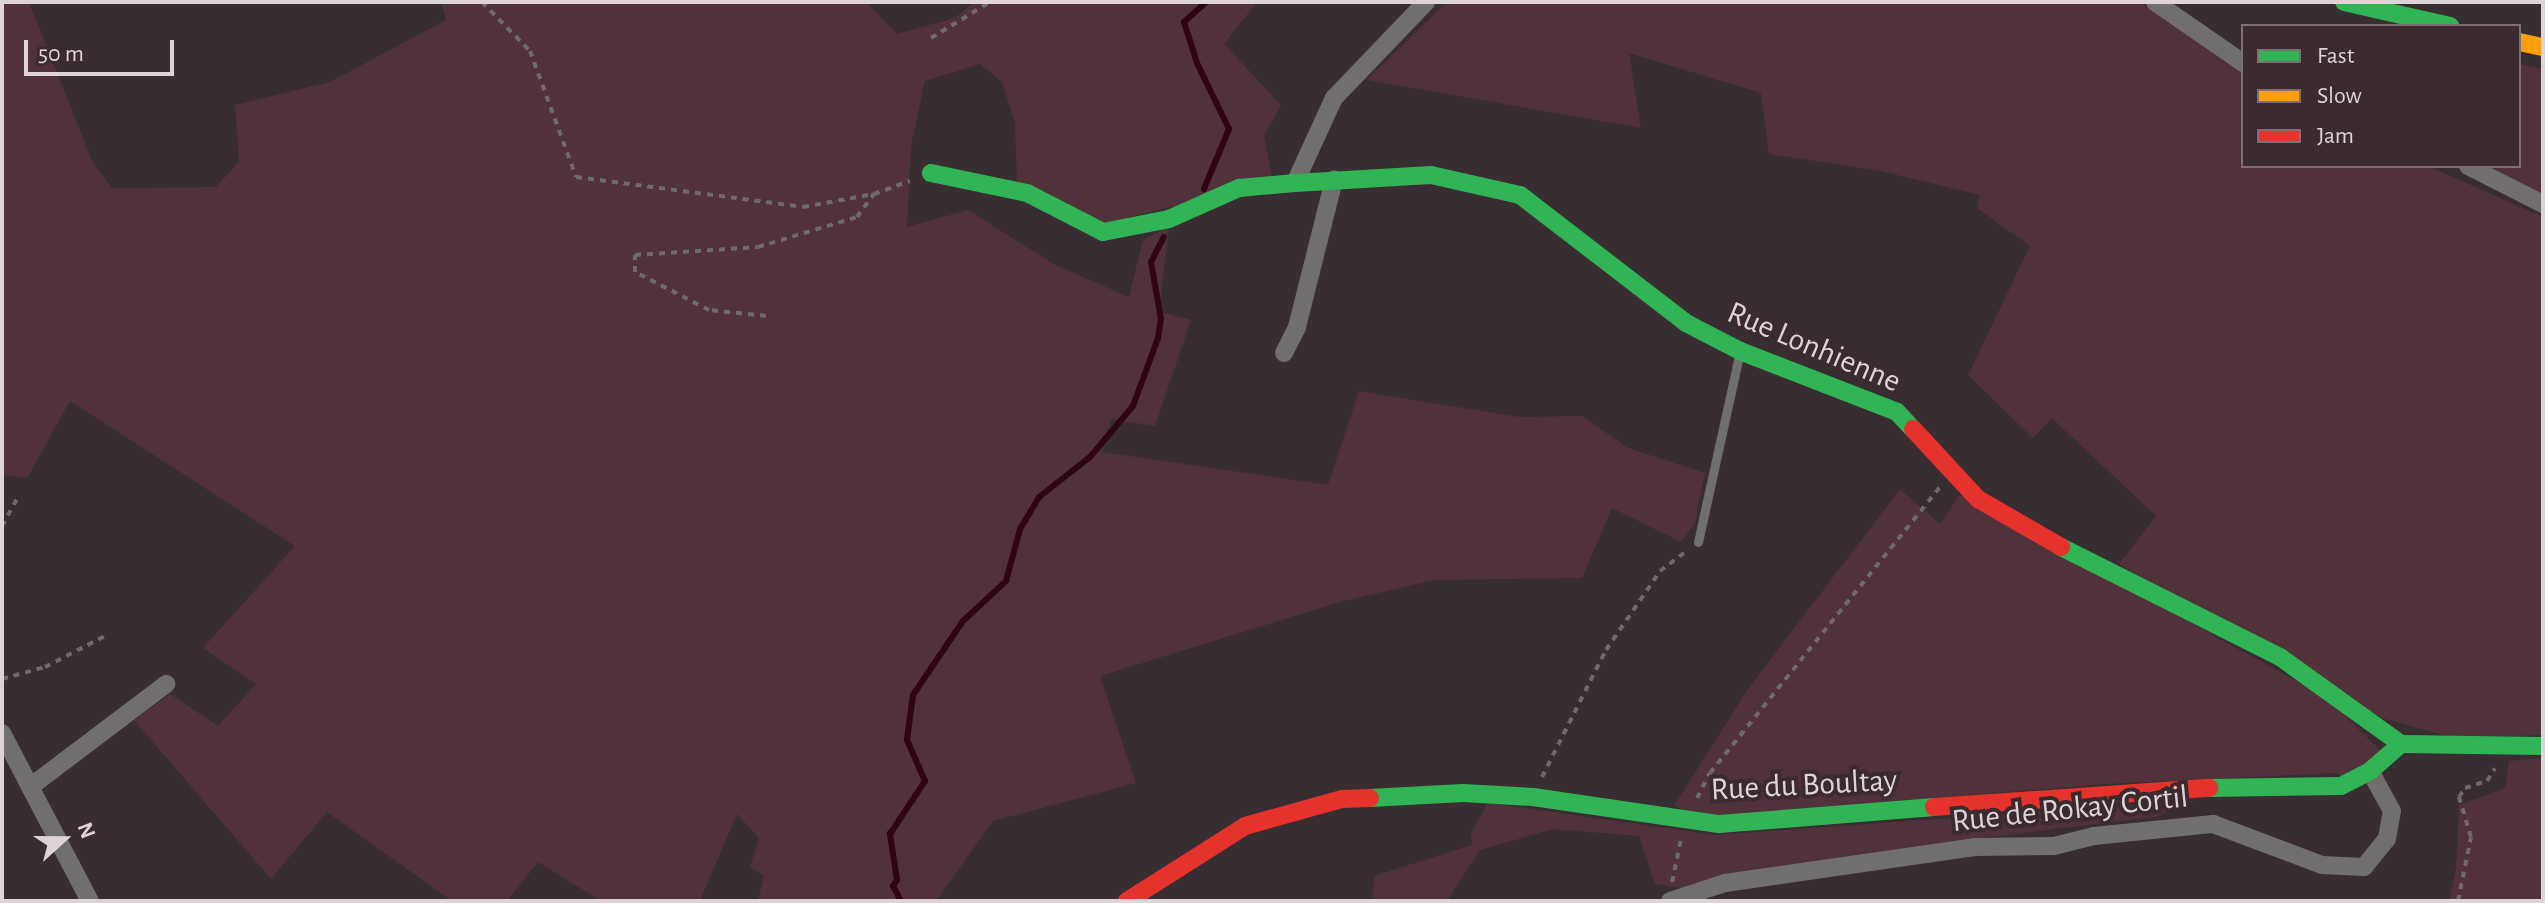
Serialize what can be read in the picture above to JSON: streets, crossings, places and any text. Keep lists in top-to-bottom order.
{
  "streets": {
    "street": ["Rue Lonhienne", "Rue du Boultay", "Rue de Rokay Cortil"]
  },
  "crossings": [
    ["Rue Lonhienne", "Rue du Boultay"],
    ["Rue du Boultay", "Rue de Rokay Cortil"]
  ],
  "legend": ["Fast", "Slow", "Jam"],
  "scale_bar": "50 m",
  "north": "right"
}
